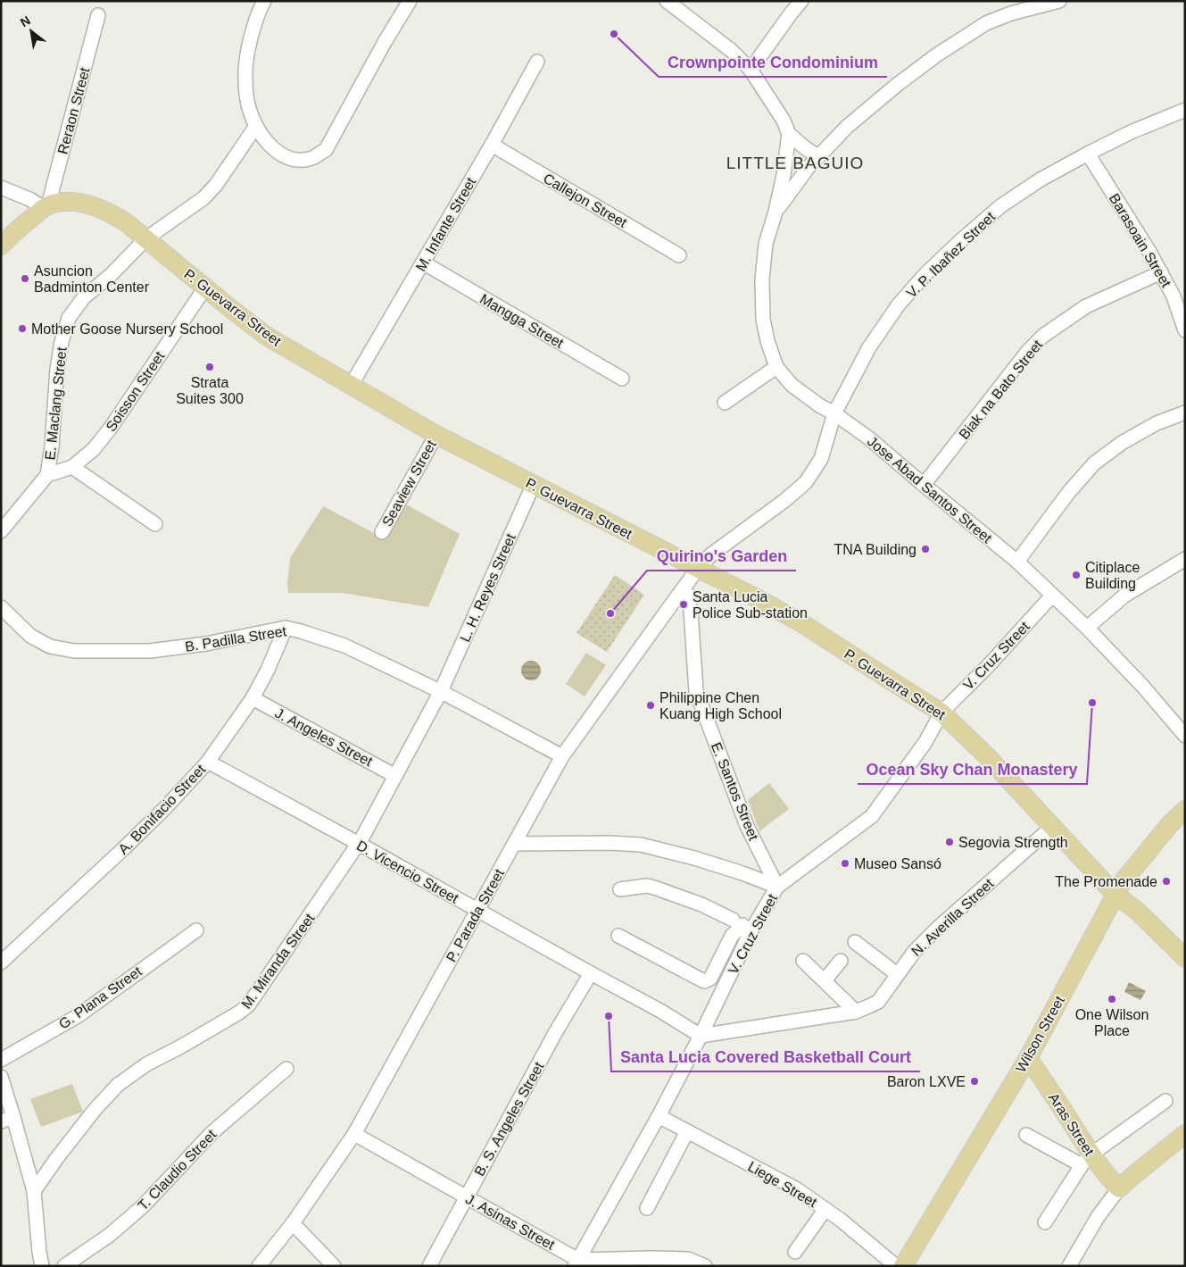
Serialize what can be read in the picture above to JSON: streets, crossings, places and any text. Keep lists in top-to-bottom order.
{
  "streets": {
    "main road": ["P. Guevarra Street", "Wilson Street", "Aras Street"],
    "street": [
      "Reraon Street",
      "Callejon Street",
      "M. Infante Street",
      "Barasoain Street",
      "V. P. Ibañez Street",
      "Mangga Street",
      "Biak na Bato Street",
      "Soisson Street",
      "E. Maclang Street",
      "Seaview Street",
      "Jose Abad Santos Street",
      "L. H. Reyes Street",
      "B. Padilla Street",
      "V. Cruz Street",
      "J. Angeles Street",
      "E. Santos Street",
      "A. Bonifacio Street",
      "D. Vicencio Street",
      "P. Parada Street",
      "N. Averilla Street",
      "M. Miranda Street",
      "G. Plana Street",
      "B. S. Angeles Street",
      "T. Claudio Street",
      "Liege Street",
      "J. Asinas Street"
    ]
  },
  "crossings": [
    ["Reraon Street", "P. Guevarra Street"],
    ["Callejon Street", "M. Infante Street"],
    ["M. Infante Street", "P. Guevarra Street"],
    ["M. Infante Street", "Mangga Street"],
    ["Barasoain Street", "V. P. Ibañez Street"],
    ["Barasoain Street", "Biak na Bato Street"],
    ["V. P. Ibañez Street", "P. Guevarra Street"],
    ["V. P. Ibañez Street", "Jose Abad Santos Street"],
    ["V. P. Ibañez Street", "P. Parada Street"],
    ["P. Guevarra Street", "Soisson Street"],
    ["P. Guevarra Street", "E. Maclang Street"],
    ["P. Guevarra Street", "Seaview Street"],
    ["P. Guevarra Street", "L. H. Reyes Street"],
    ["P. Guevarra Street", "V. Cruz Street"],
    ["P. Guevarra Street", "P. Parada Street"],
    ["P. Guevarra Street", "N. Averilla Street"],
    ["P. Guevarra Street", "Wilson Street"],
    ["Biak na Bato Street", "Jose Abad Santos Street"],
    ["Soisson Street", "E. Maclang Street"],
    ["Jose Abad Santos Street", "V. Cruz Street"],
    ["L. H. Reyes Street", "B. Padilla Street"],
    ["L. H. Reyes Street", "M. Miranda Street"],
    ["B. Padilla Street", "A. Bonifacio Street"],
    ["B. Padilla Street", "P. Parada Street"],
    ["B. Padilla Street", "M. Miranda Street"],
    ["V. Cruz Street", "E. Santos Street"],
    ["V. Cruz Street", "D. Vicencio Street"],
    ["V. Cruz Street", "N. Averilla Street"],
    ["V. Cruz Street", "Liege Street"],
    ["V. Cruz Street", "J. Asinas Street"],
    ["J. Angeles Street", "A. Bonifacio Street"],
    ["J. Angeles Street", "M. Miranda Street"],
    ["E. Santos Street", "P. Parada Street"],
    ["A. Bonifacio Street", "D. Vicencio Street"],
    ["D. Vicencio Street", "P. Parada Street"],
    ["D. Vicencio Street", "N. Averilla Street"],
    ["D. Vicencio Street", "M. Miranda Street"],
    ["D. Vicencio Street", "B. S. Angeles Street"],
    ["P. Parada Street", "J. Asinas Street"],
    ["Wilson Street", "Aras Street"],
    ["B. S. Angeles Street", "J. Asinas Street"]
  ],
  "districts": ["LITTLE BAGUIO"],
  "places": [
    "Crownpointe Condominium",
    "Asuncion Badminton Center",
    "Mother Goose Nursery School",
    "Strata Suites 300",
    "TNA Building",
    "Citiplace Building",
    "Santa Lucia Police Sub-station",
    "Quirino's Garden",
    "Ocean Sky Chan Monastery",
    "Philippine Chen Kuang High School",
    "Segovia Strength",
    "Museo Sansó",
    "The Promenade",
    "One Wilson Place",
    "Santa Lucia Covered Basketball Court",
    "Baron LXVE"
  ],
  "north": "top left"
}
